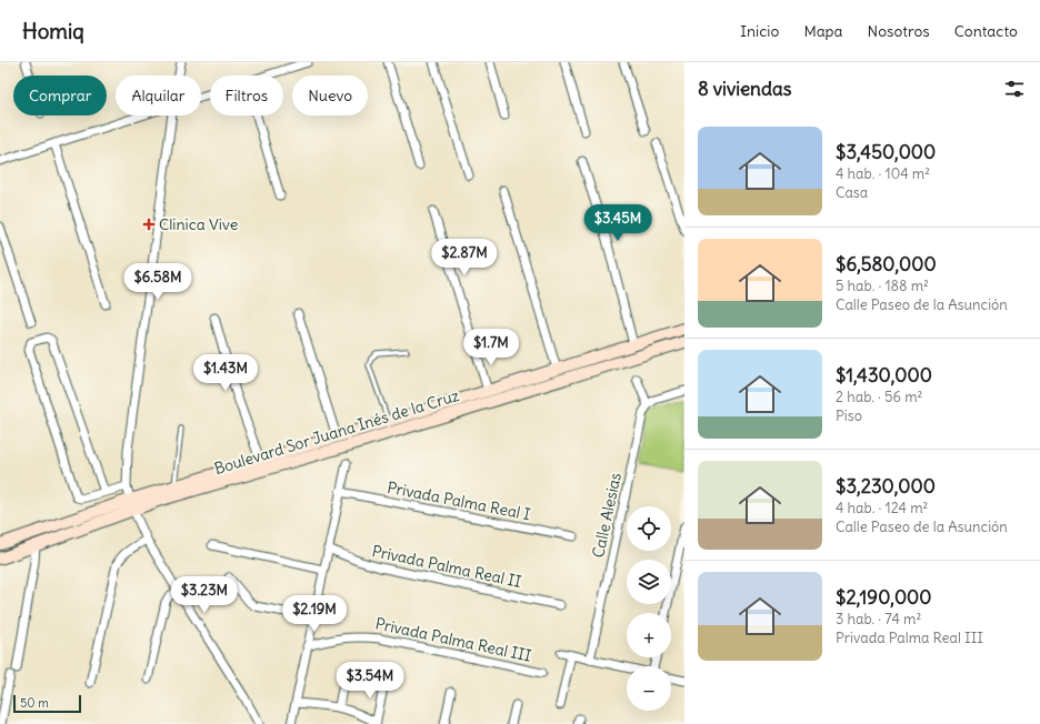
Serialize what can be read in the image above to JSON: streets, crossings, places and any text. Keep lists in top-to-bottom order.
{
  "streets": {
    "main road": ["Boulevard Sor Juana Inés de la Cruz"],
    "street": [
      "Privada Palma Real I",
      "Calle Alesias",
      "Privada Palma Real II",
      "Privada Palma Real III"
    ]
  },
  "places": {
    "health": ["Clinica Vive"]
  },
  "scale_bar": "50 m",
  "page": {
    "header": "Homiq",
    "nav": [
      "Inicio",
      "Mapa",
      "Nosotros",
      "Contacto"
    ],
    "heading": "8 viviendas",
    "chip": [
      "Comprar",
      "Alquilar",
      "Filtros",
      "Nuevo"
    ],
    "list": [
      {
        "name": "$3,450,000",
        "note": "4 hab. · 104 m² · Casa"
      },
      {
        "name": "$6,580,000",
        "note": "5 hab. · 188 m² · Calle Paseo de la Asunción"
      },
      {
        "name": "$1,430,000",
        "note": "2 hab. · 56 m² · Piso"
      },
      {
        "name": "$3,230,000",
        "note": "4 hab. · 124 m² · Calle Paseo de la Asunción"
      },
      {
        "name": "$2,190,000",
        "note": "3 hab. · 74 m² · Privada Palma Real III"
      }
    ],
    "price": [
      "$3.45M",
      "$2.87M",
      "$6.58M",
      "$1.7M",
      "$1.43M",
      "$3.23M",
      "$2.19M",
      "$3.54M"
    ],
    "map_buttons": ["+", "−"],
    "scale": "50 m"
  }
}
